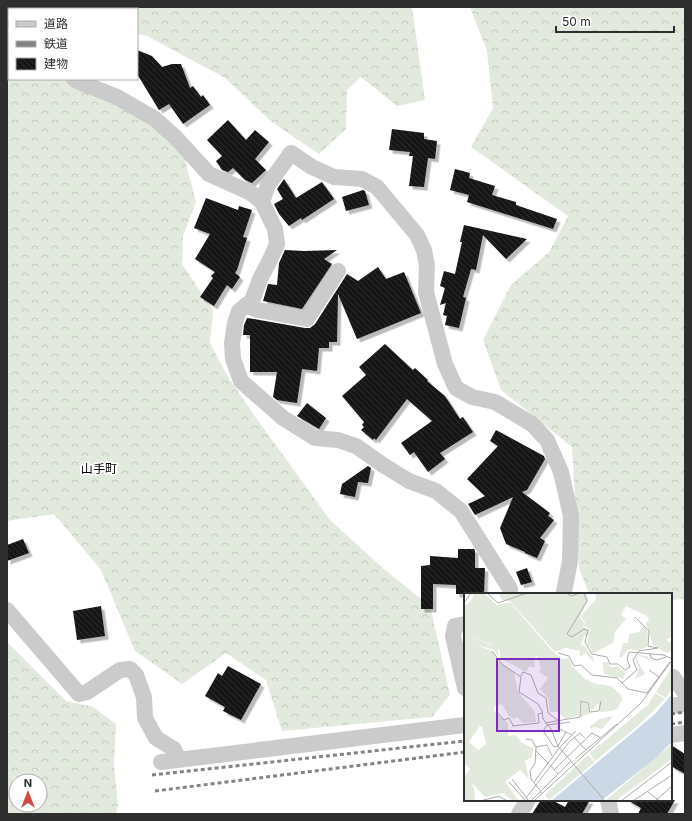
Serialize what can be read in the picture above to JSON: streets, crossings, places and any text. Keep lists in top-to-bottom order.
{
  "districts": ["山手町"],
  "legend": ["道路", "鉄道", "建物"],
  "scale_bar": "50 m",
  "north": "top"
}
